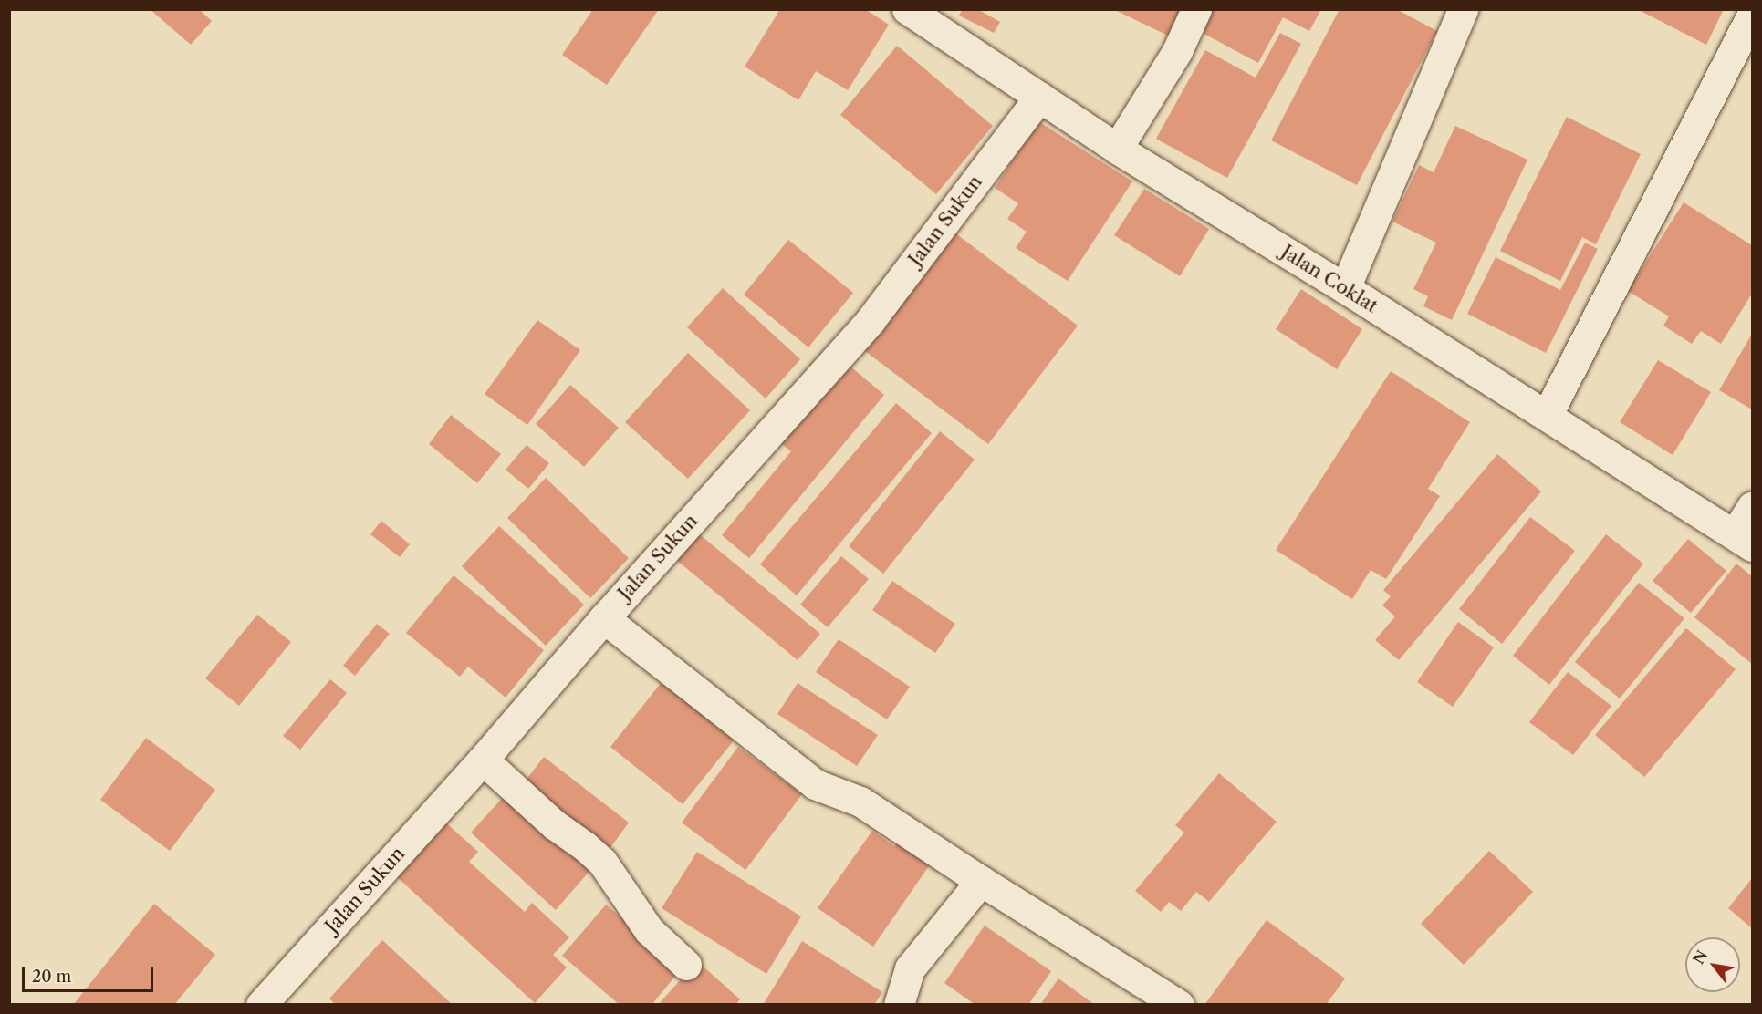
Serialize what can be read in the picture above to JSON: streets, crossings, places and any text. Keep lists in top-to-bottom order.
{
  "streets": {
    "street": ["Jalan Sukun", "Jalan Coklat"]
  },
  "crossings": [
    ["Jalan Sukun", "Jalan Coklat"]
  ],
  "scale_bar": "20 m",
  "north": "top left"
}
